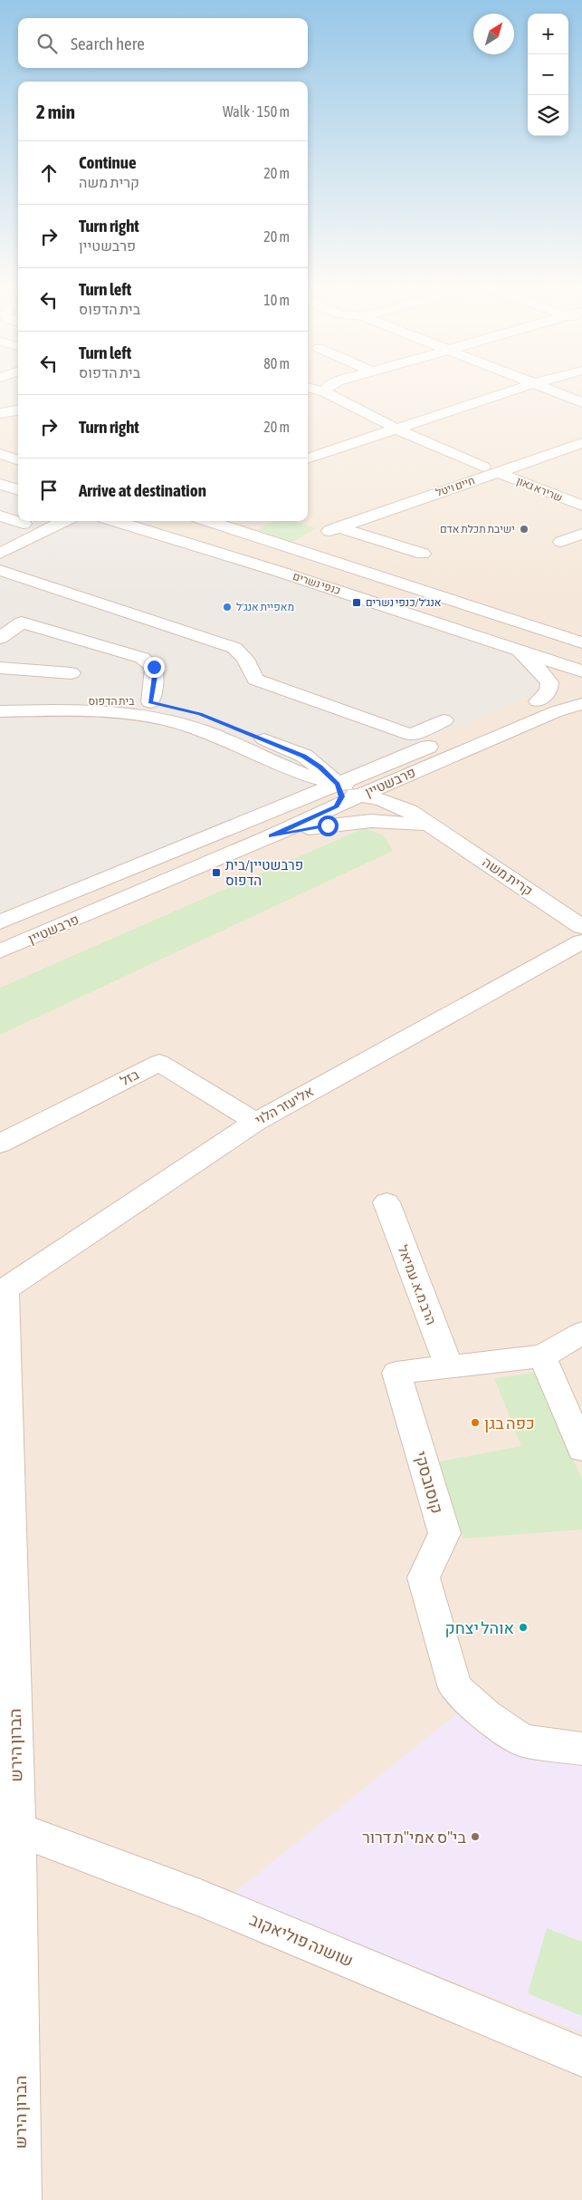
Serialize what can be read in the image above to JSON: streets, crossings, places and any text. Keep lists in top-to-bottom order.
{
  "streets": {
    "street": [
      "חיים ויטל",
      "שרירא גאון",
      "כנפי נשרים",
      "בית הדפוס",
      "פרבשטיין",
      "קרית משה",
      "בזל",
      "אליעזר הלוי",
      "הרב מ.א. עמיאל",
      "קוסובסקי",
      "הברון הירש",
      "שושנה פוליאקוב"
    ]
  },
  "crossings": [
    ["חיים ויטל", "שרירא גאון"],
    ["בית הדפוס", "פרבשטיין"],
    ["בית הדפוס", "קרית משה"],
    ["פרבשטיין", "קרית משה"],
    ["בזל", "אליעזר הלוי"],
    ["אליעזר הלוי", "הברון הירש"],
    ["הרב מ.א. עמיאל", "קוסובסקי"],
    ["הברון הירש", "שושנה פוליאקוב"]
  ],
  "places": {
    "other": [
      "ישיבת תכלת אדם",
      "מאפיית אנג'ל",
      "כפה בגן",
      "אוהל יצחק",
      "בי\"ס אמי\"ת דרור"
    ],
    "transit": ["אנג׳ל/כנפי נשרים", "פרבשטיין/בית הדפוס"]
  },
  "north": "top right",
  "page": {
    "map_buttons": ["+", "−"],
    "search": "Search here",
    "heading": ["2 min", "Walk · 150 m"],
    "list": [
      ["Continue", "קרית משה", "20 m"],
      ["Turn right", "פרבשטיין", "20 m"],
      ["Turn left", "בית הדפוס", "10 m"],
      ["Turn left", "בית הדפוס", "80 m"],
      ["Turn right", "20 m"],
      "Arrive at destination"
    ]
  }
}
